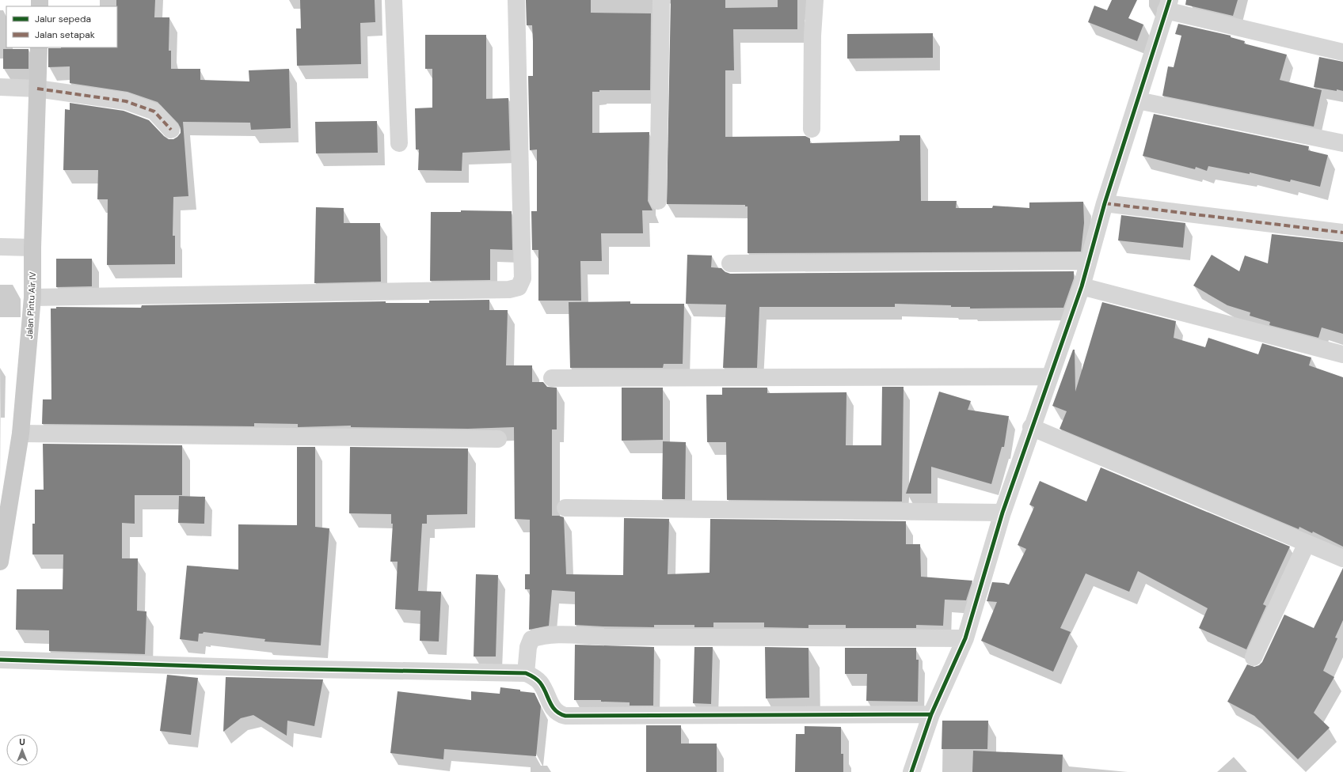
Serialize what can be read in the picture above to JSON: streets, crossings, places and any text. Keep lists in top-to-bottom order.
{
  "streets": {
    "main road": ["Jalan Pintu Air IV"]
  },
  "legend": ["Jalur sepeda", "Jalan setapak"],
  "north": "top"
}
